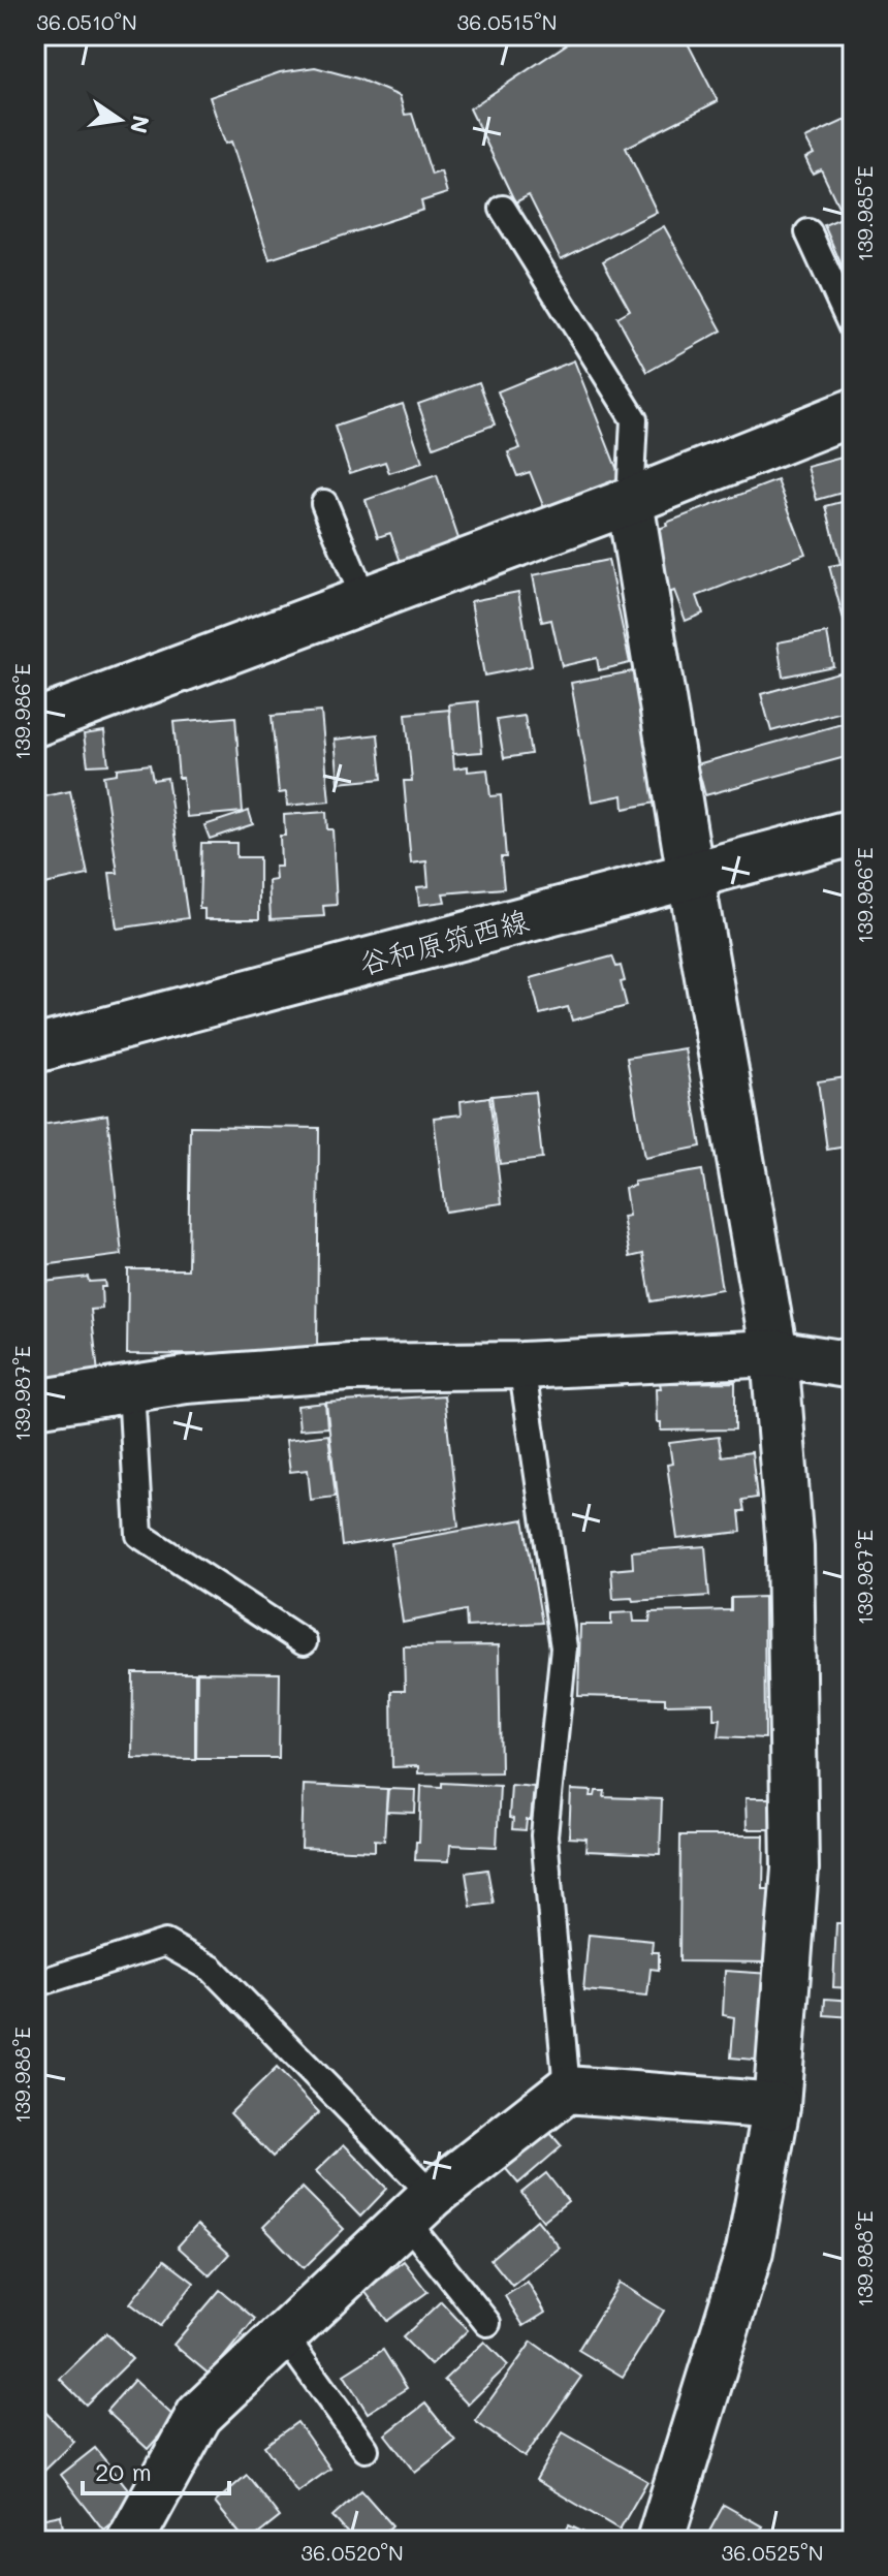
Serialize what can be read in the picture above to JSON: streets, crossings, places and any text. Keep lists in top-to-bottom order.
{
  "streets": {
    "street": ["谷和原筑西線"]
  },
  "scale_bar": "20 m",
  "north": "right",
  "coordinates": [
    "36.0510°N",
    "36.0515°N",
    "139.985°E",
    "139.986°E",
    "139.987°E",
    "139.988°E",
    "36.0520°N",
    "36.0525°N"
  ]
}
